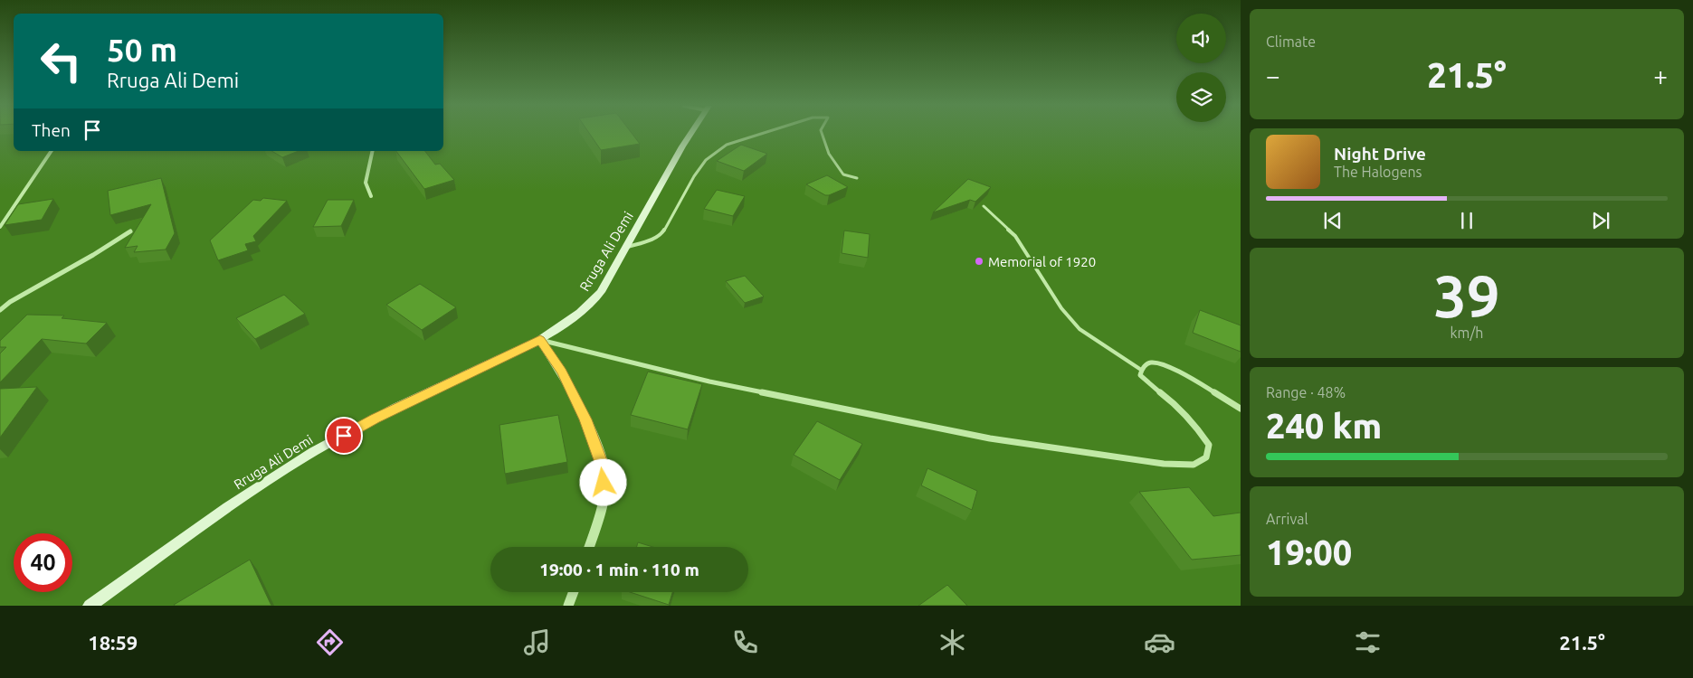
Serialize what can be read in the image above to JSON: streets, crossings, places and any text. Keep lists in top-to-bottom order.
{
  "streets": {
    "main road": ["Rruga Ali Demi"]
  },
  "places": ["Memorial of 1920"],
  "page": {
    "tile": [
      "Climate",
      ["39", "km/h"],
      ["Range · 48%", "240 km"],
      ["Arrival", "19:00"]
    ],
    "turn": ["50 m", "Rruga Ali Demi"],
    "heat": ["−", "21.5°", "+"],
    "then": "Then",
    "song": ["Night Drive", "The Halogens"],
    "limit": "40",
    "trip": "19:00 · 1 min · 110 m",
    "tabs": ["18:59", "21.5°"]
  }
}
